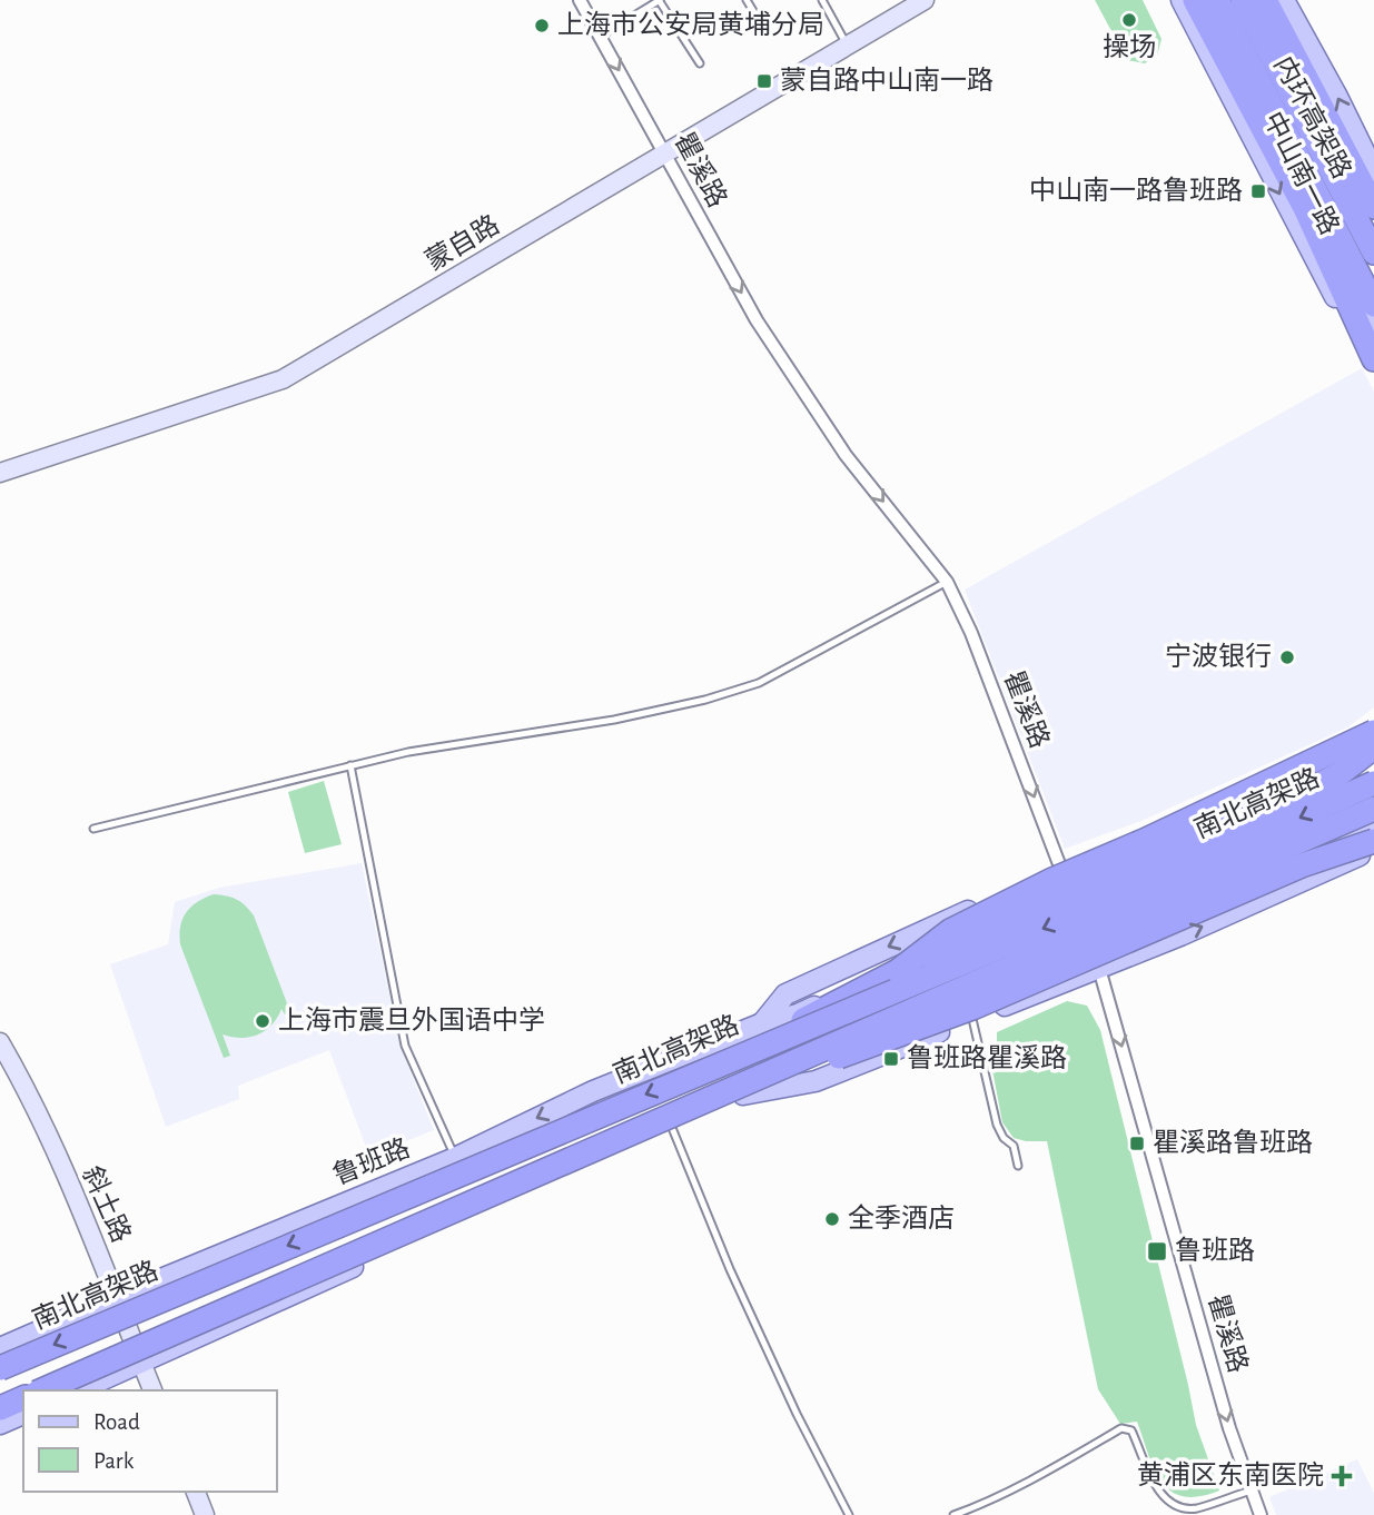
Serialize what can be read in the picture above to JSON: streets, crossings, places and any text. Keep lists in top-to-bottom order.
{
  "streets": {
    "highway": ["内环高架路", "南北高架路"],
    "main road": ["中山南一路", "鲁班路"],
    "street": ["瞿溪路", "蒙自路", "斜土路"]
  },
  "crossings": [
    ["瞿溪路", "蒙自路"],
    ["瞿溪路", "鲁班路"],
    ["鲁班路", "斜土路"]
  ],
  "one_way": ["瞿溪路"],
  "places": {
    "other": [
      "操场",
      "上海市公安局黄埔分局",
      "宁波银行",
      "上海市震旦外国语中学",
      "全季酒店"
    ],
    "transit": [
      "蒙自路中山南一路",
      "中山南一路鲁班路",
      "鲁班路瞿溪路",
      "瞿溪路鲁班路",
      "鲁班路"
    ],
    "health": ["黄浦区东南医院"]
  },
  "legend": ["Road", "Park"]
}
